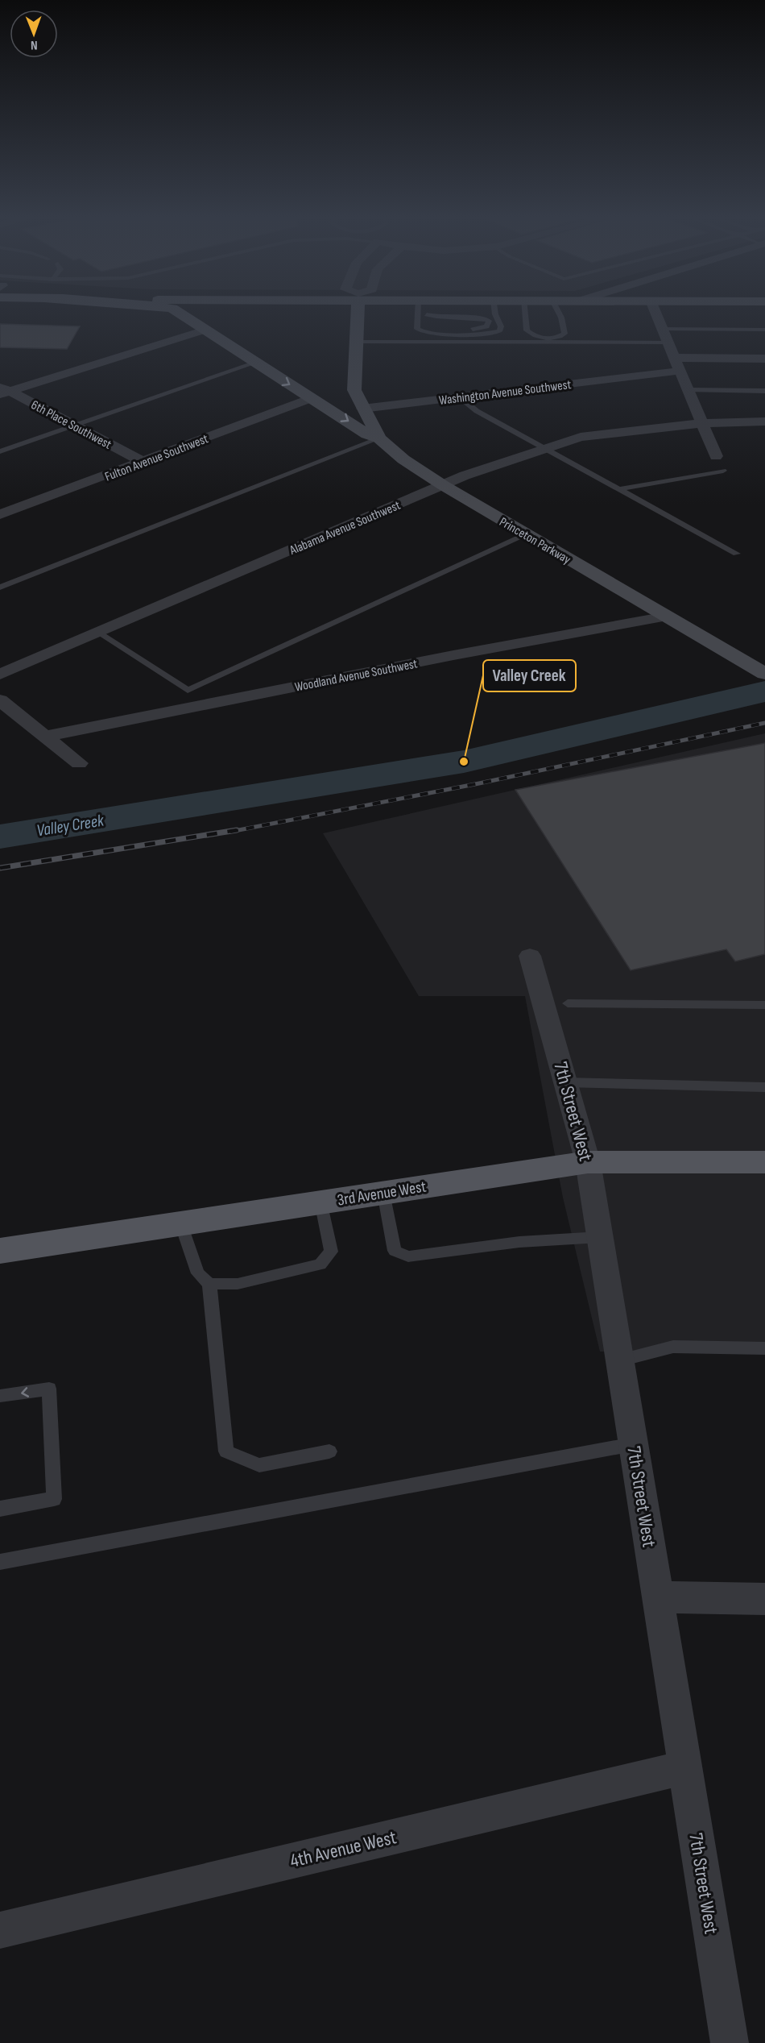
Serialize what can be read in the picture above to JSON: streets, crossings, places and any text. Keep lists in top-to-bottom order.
{
  "streets": {
    "main road": ["Princeton Parkway", "3rd Avenue West"],
    "street": [
      "Washington Avenue Southwest",
      "6th Place Southwest",
      "Fulton Avenue Southwest",
      "Alabama Avenue Southwest",
      "Woodland Avenue Southwest",
      "7th Street West",
      "4th Avenue West"
    ]
  },
  "crossings": [
    ["6th Place Southwest", "Fulton Avenue Southwest"],
    ["Fulton Avenue Southwest", "Princeton Parkway"],
    ["Alabama Avenue Southwest", "Princeton Parkway"],
    ["Princeton Parkway", "Woodland Avenue Southwest"],
    ["7th Street West", "3rd Avenue West"],
    ["7th Street West", "4th Avenue West"]
  ],
  "water": ["Valley Creek"],
  "places": ["Valley Creek"],
  "north": "bottom"
}
